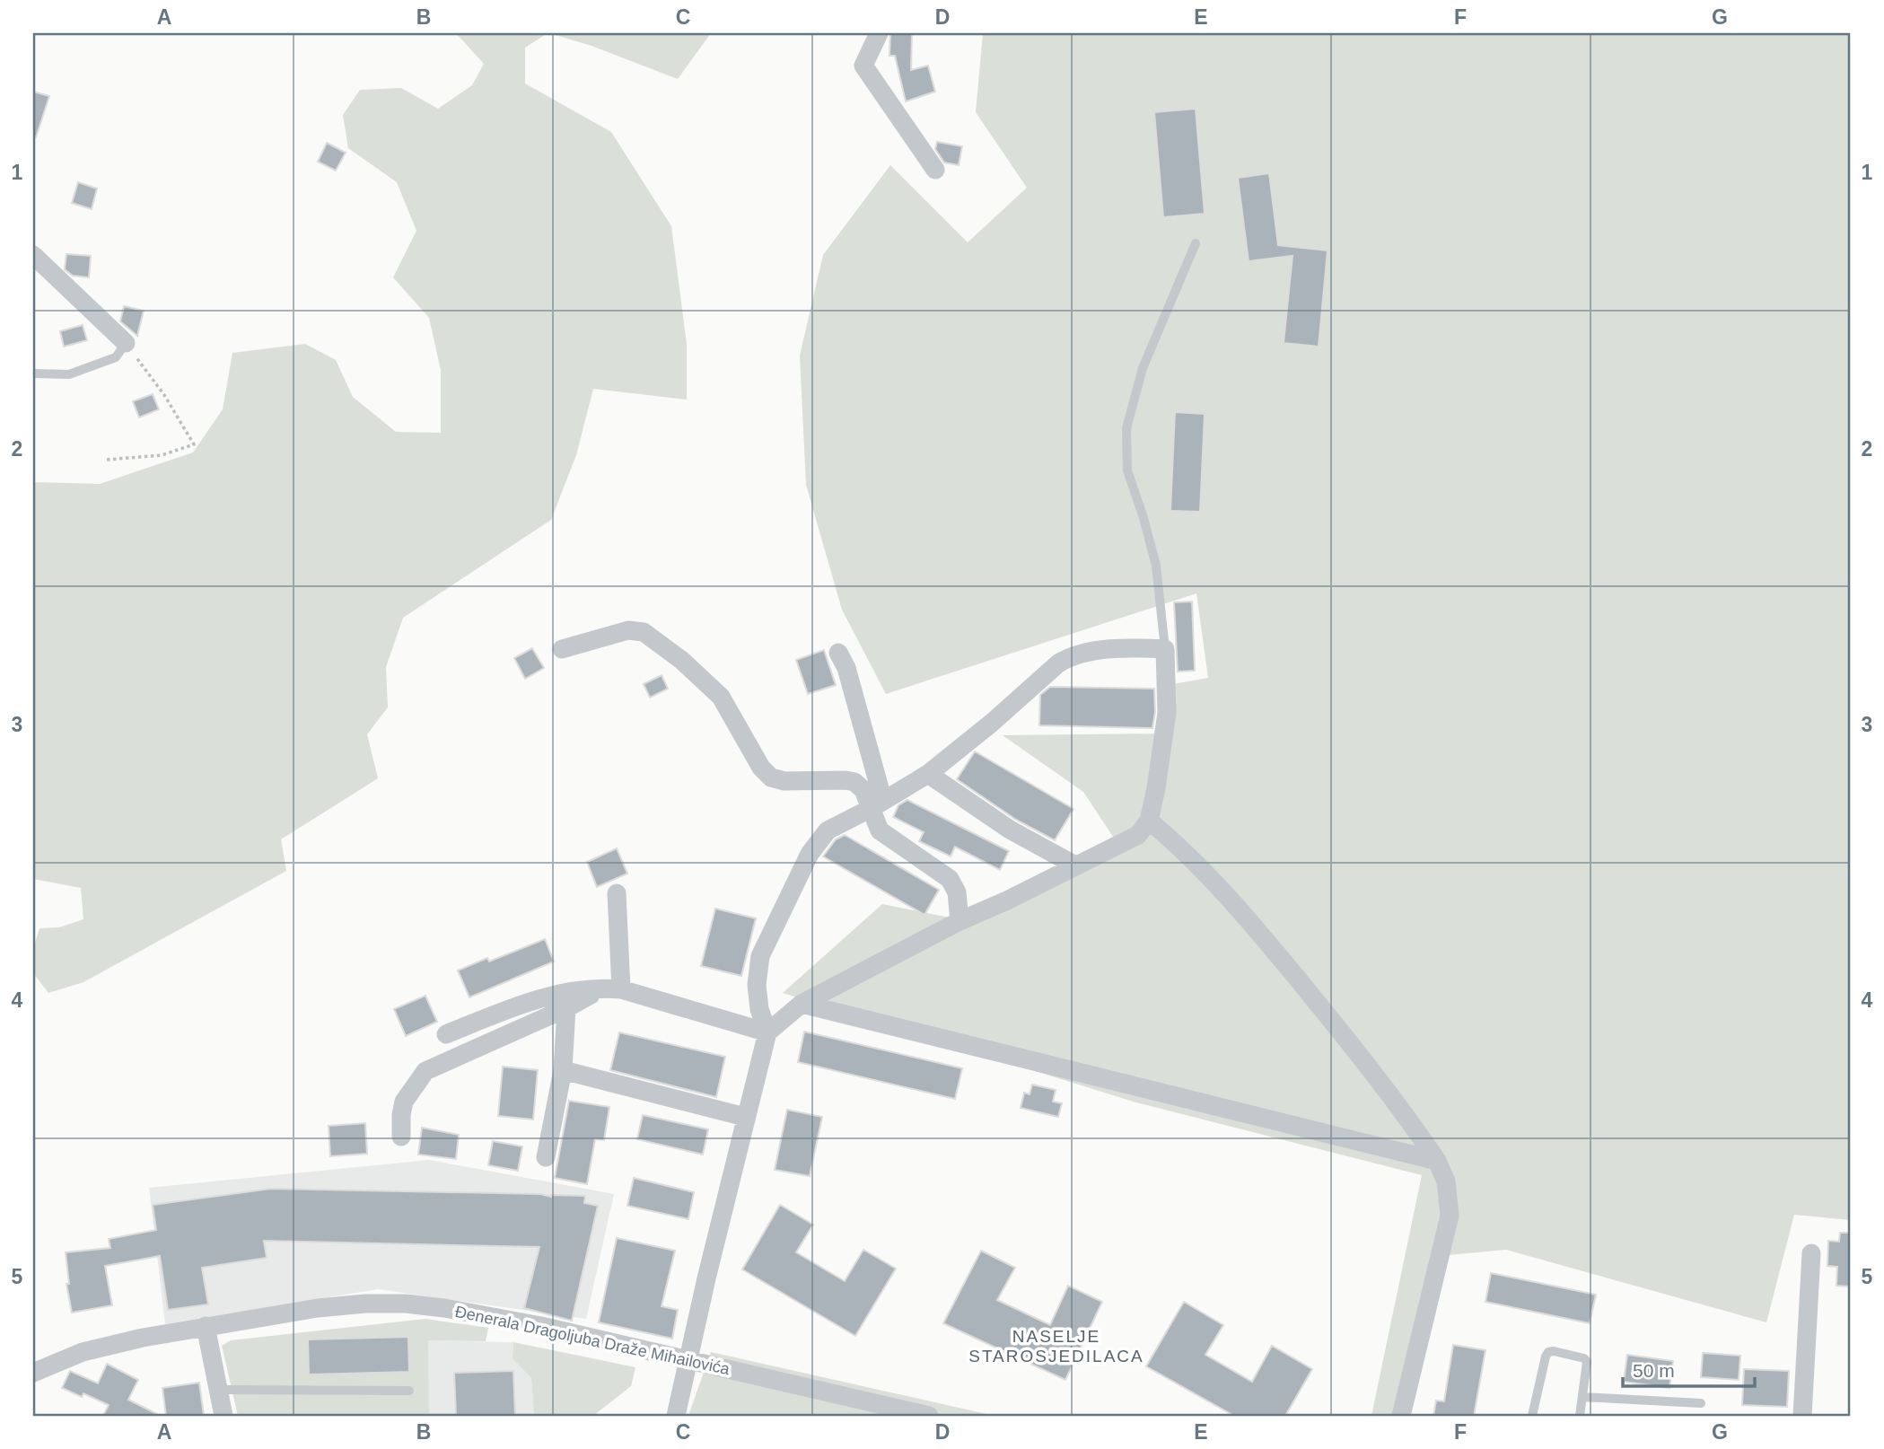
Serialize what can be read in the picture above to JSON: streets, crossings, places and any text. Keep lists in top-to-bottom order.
{
  "streets": {
    "street": ["Đenerala Dragoljuba Draže Mihailovića"]
  },
  "districts": ["NASELJE STAROSJEDILACA"],
  "scale_bar": "50 m",
  "grid": {
    "columns": [
      "A",
      "B",
      "C",
      "D",
      "E",
      "F",
      "G"
    ],
    "rows": [
      "1",
      "2",
      "3",
      "4",
      "5"
    ]
  }
}
